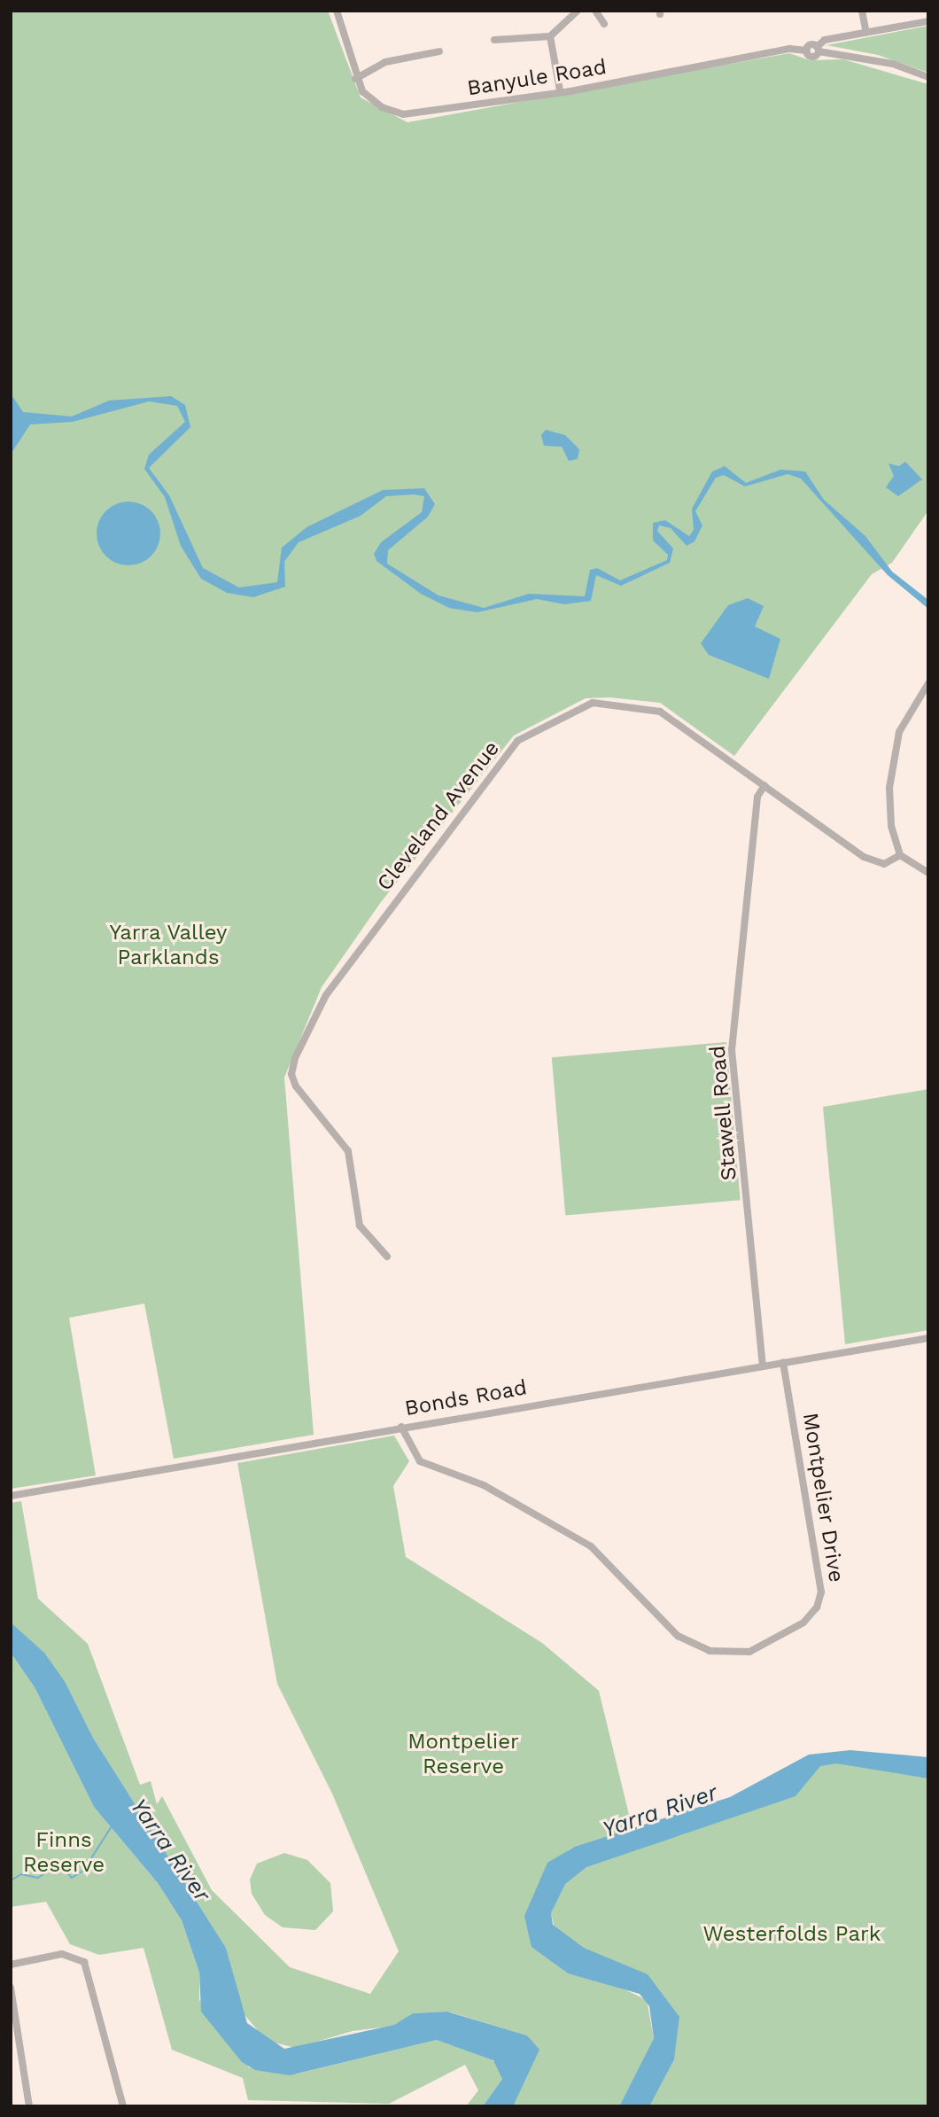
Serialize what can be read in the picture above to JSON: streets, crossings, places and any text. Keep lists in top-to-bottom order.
{
  "streets": {
    "street": [
      "Banyule Road",
      "Cleveland Avenue",
      "Stawell Road",
      "Bonds Road",
      "Montpelier Drive"
    ]
  },
  "crossings": [
    ["Cleveland Avenue", "Stawell Road"],
    ["Stawell Road", "Bonds Road"],
    ["Bonds Road", "Montpelier Drive"]
  ],
  "water": ["Yarra River"],
  "parks": [
    "Yarra Valley Parklands",
    "Montpelier Reserve",
    "Finns Reserve",
    "Westerfolds Park"
  ]
}
